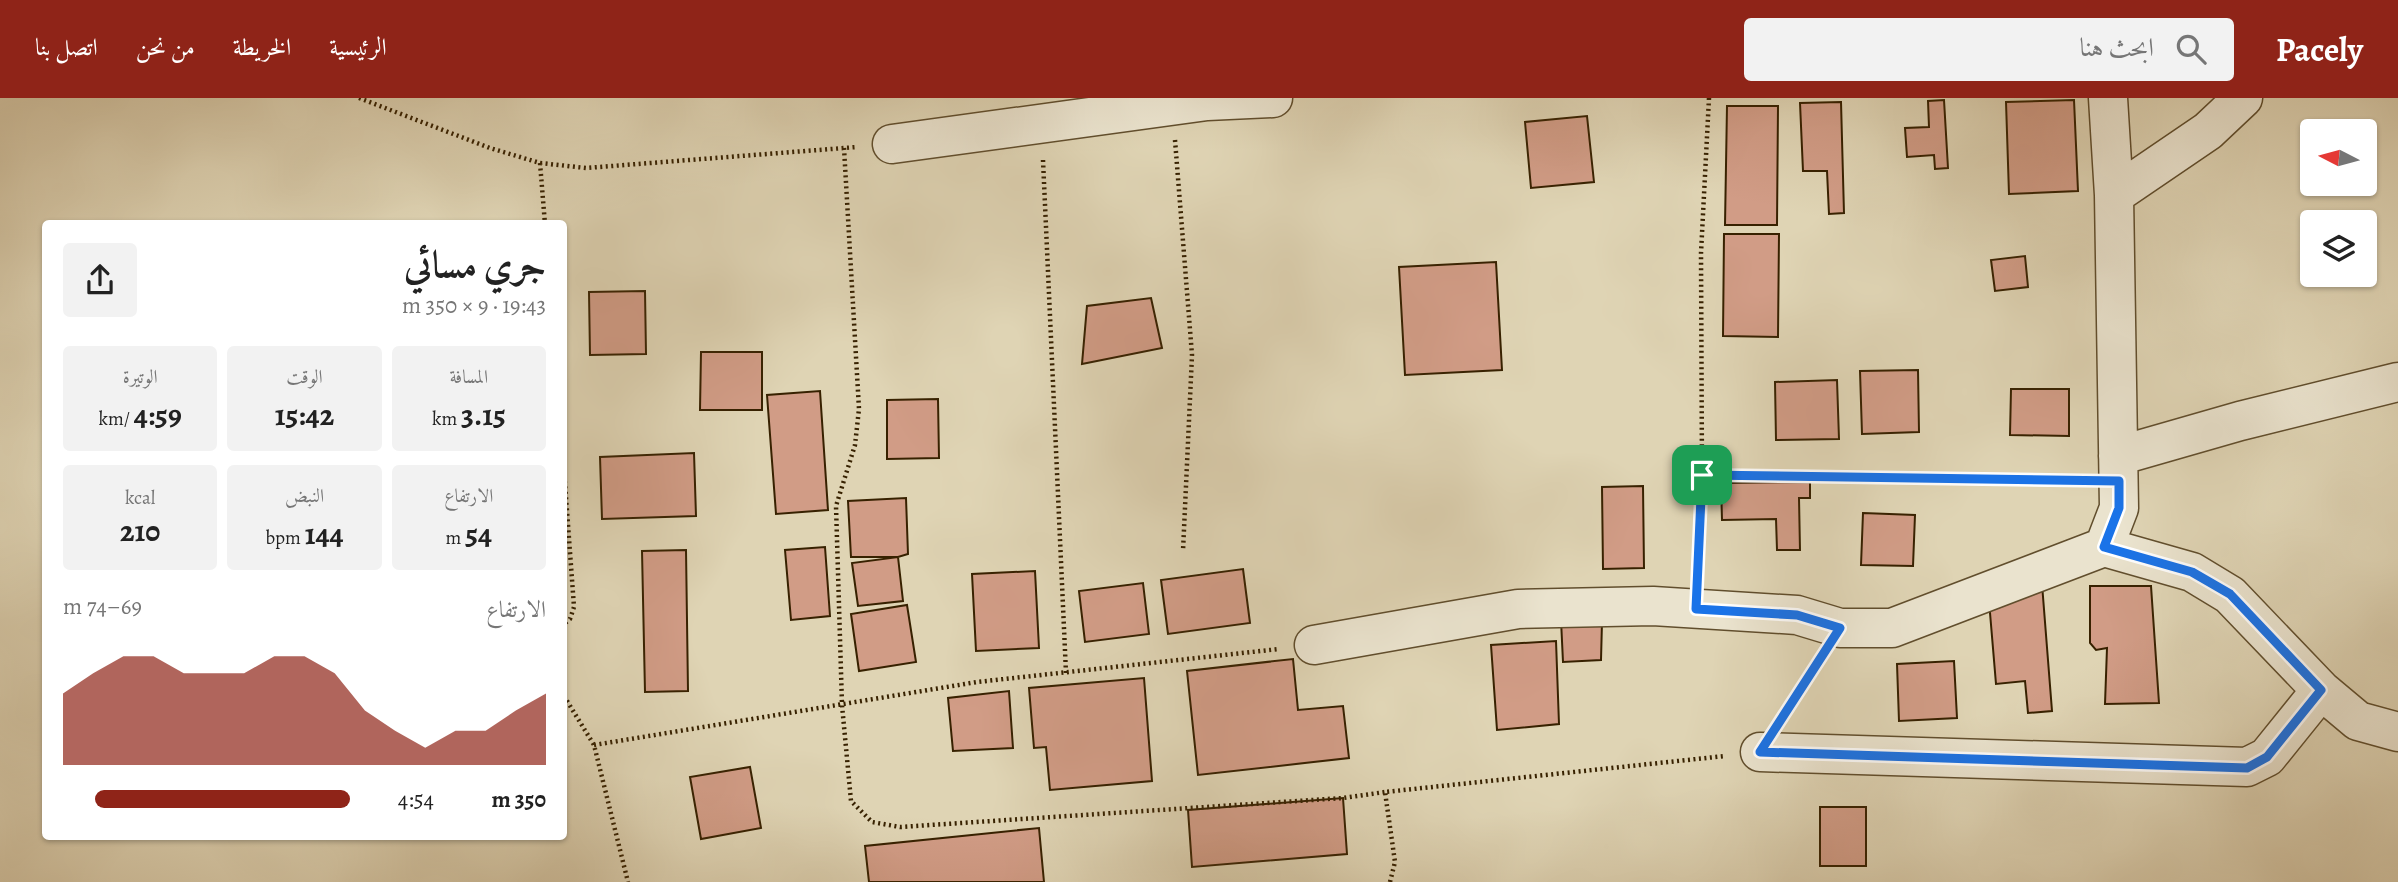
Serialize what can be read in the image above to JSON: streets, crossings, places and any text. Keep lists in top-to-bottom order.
{
  "north": "left",
  "page": {
    "header": "Pacely",
    "search": "ابحث هنا",
    "nav": [
      "الرئيسية",
      "الخريطة",
      "من نحن",
      "اتصل بنا"
    ],
    "heading": ["جري مسائي", "19:43 · 9 × 350 m"],
    "stats": [
      ["المسافة", "3.15 km"],
      ["الوقت", "15:42"],
      ["الوتيرة", "4:59 /km"],
      ["الارتفاع", "54 m"],
      ["النبض", "144 bpm"],
      ["kcal", "210"]
    ],
    "chart": ["الارتفاع", "69–74 m"],
    "list": [
      {
        "name": "350 m",
        "note": "4:54"
      }
    ]
  }
}
